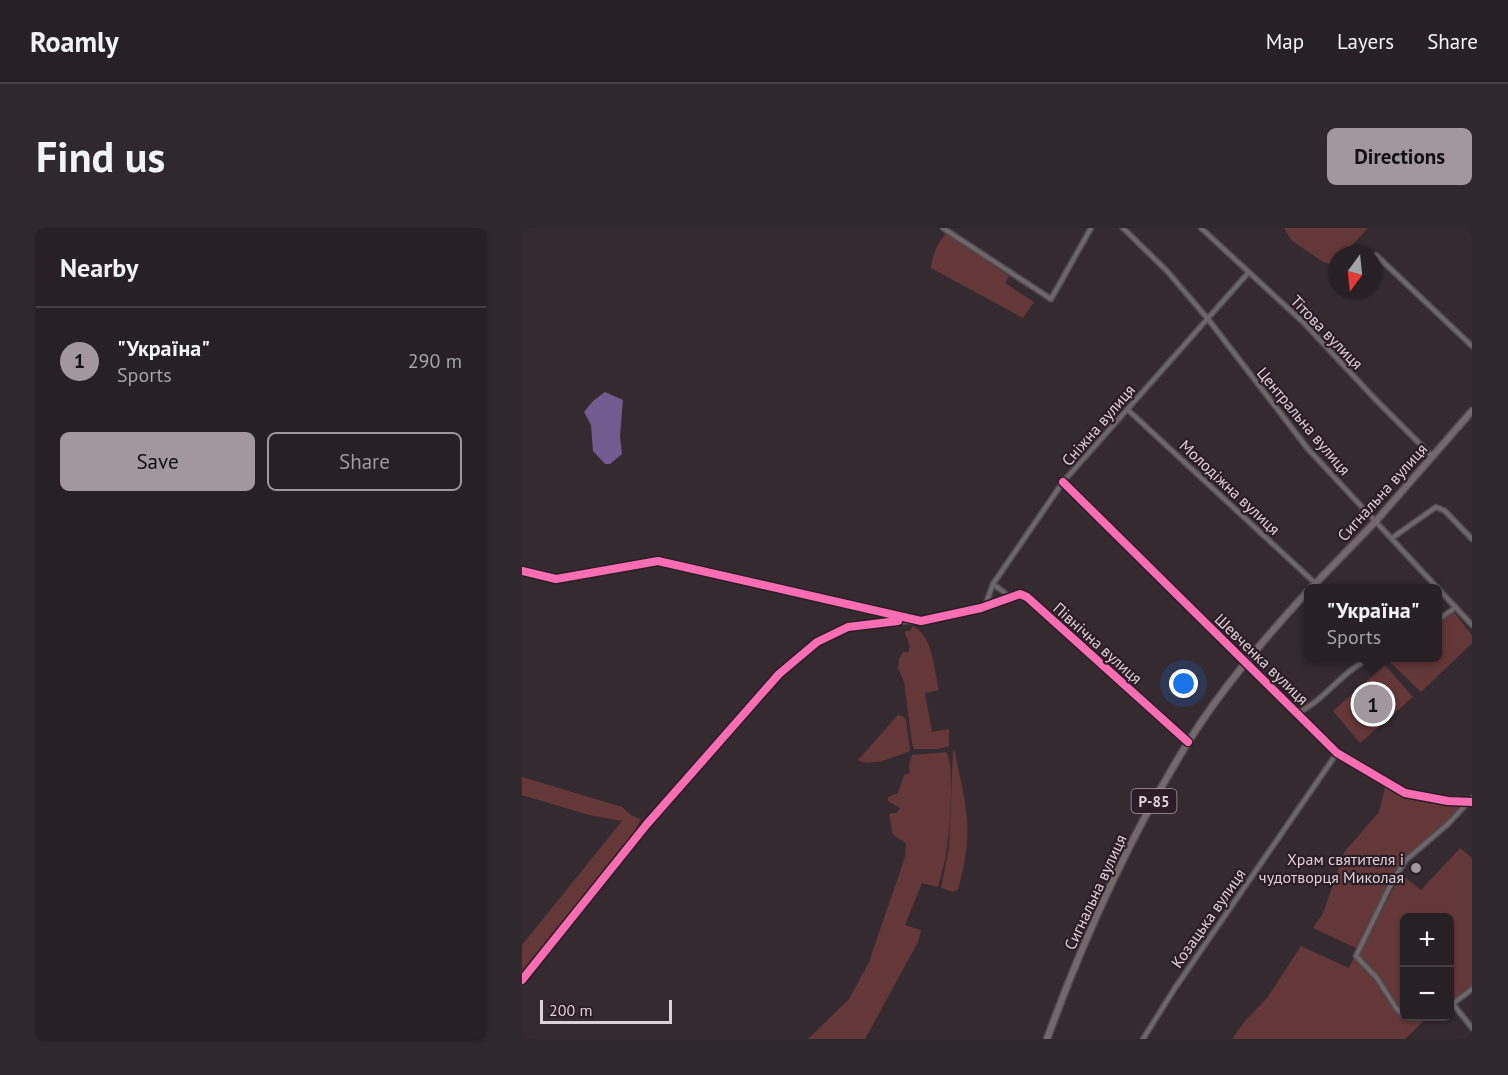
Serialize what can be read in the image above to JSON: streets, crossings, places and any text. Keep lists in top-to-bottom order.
{
  "streets": {
    "main road": ["Сигнальна вулиця", "Р-85"],
    "street": [
      "Тітова вулиця",
      "Центральна вулиця",
      "Сніжна вулиця",
      "Молодіжна вулиця",
      "Північна вулиця",
      "Шевченка вулиця",
      "Козацька вулиця"
    ]
  },
  "crossings": [
    ["Тітова вулиця", "Сніжна вулиця"],
    ["Тітова вулиця", "Сигнальна вулиця"],
    ["Центральна вулиця", "Сніжна вулиця"],
    ["Центральна вулиця", "Сигнальна вулиця"],
    ["Сніжна вулиця", "Молодіжна вулиця"],
    ["Сніжна вулиця", "Шевченка вулиця"],
    ["Сигнальна вулиця", "Північна вулиця"],
    ["Сигнальна вулиця", "Шевченка вулиця"],
    ["Шевченка вулиця", "Козацька вулиця"]
  ],
  "places": ["Храм святителя і чудотворця Миколая"],
  "scale_bar": "200 m",
  "north": "bottom",
  "page": {
    "header": "Roamly",
    "nav": ["Map", "Layers", "Share"],
    "buttons": [
      "Directions",
      ["Save", "Share"]
    ],
    "title": "Find us",
    "heading": "Nearby",
    "list": [
      {
        "mark": "1",
        "name": "\"Україна\"",
        "note": "Sports",
        "value": "290 m"
      }
    ],
    "popup": ["\"Україна\"", "Sports"],
    "pins": "1",
    "map_buttons": ["+", "−"],
    "scale": "200 m"
  }
}
